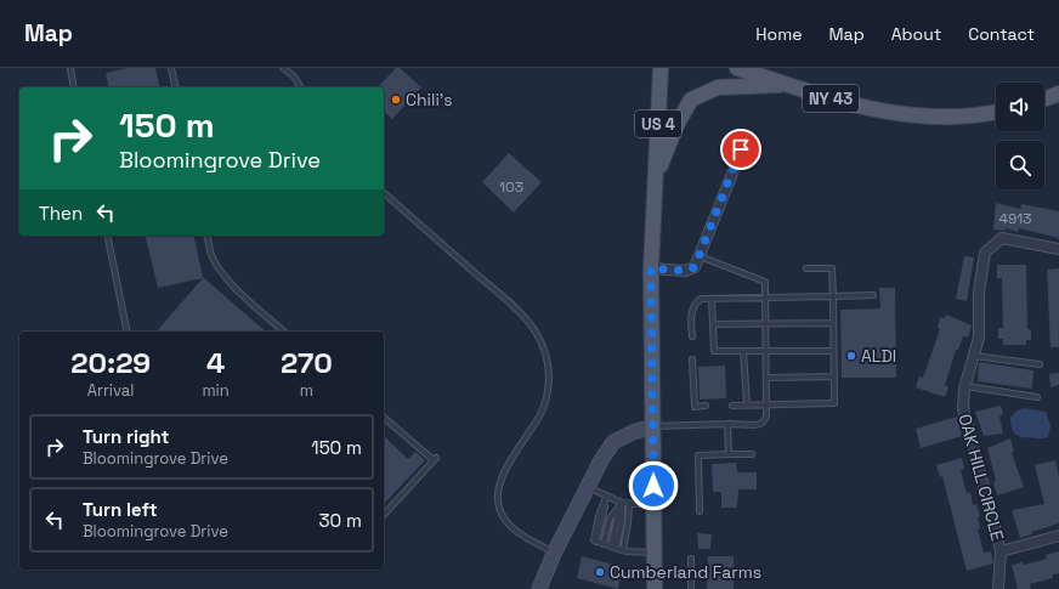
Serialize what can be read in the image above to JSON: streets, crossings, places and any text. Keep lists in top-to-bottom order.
{
  "streets": {
    "main road": ["NY 43", "US 4"],
    "street": ["OAK HILL CIRCLE"]
  },
  "places": ["Chili's", "ALDI", "Cumberland Farms"],
  "house_numbers": ["103", "4913"],
  "page": {
    "header": "Map",
    "nav": [
      "Home",
      "Map",
      "About",
      "Contact"
    ],
    "turn": ["150 m", "Bloomingrove Drive"],
    "then": "Then",
    "eta": [
      "20:29",
      "Arrival",
      "4",
      "min",
      "270",
      "m"
    ],
    "list": [
      {
        "name": "Turn right",
        "note": "Bloomingrove Drive",
        "value": "150 m"
      },
      {
        "name": "Turn left",
        "note": "Bloomingrove Drive",
        "value": "30 m"
      }
    ]
  }
}
